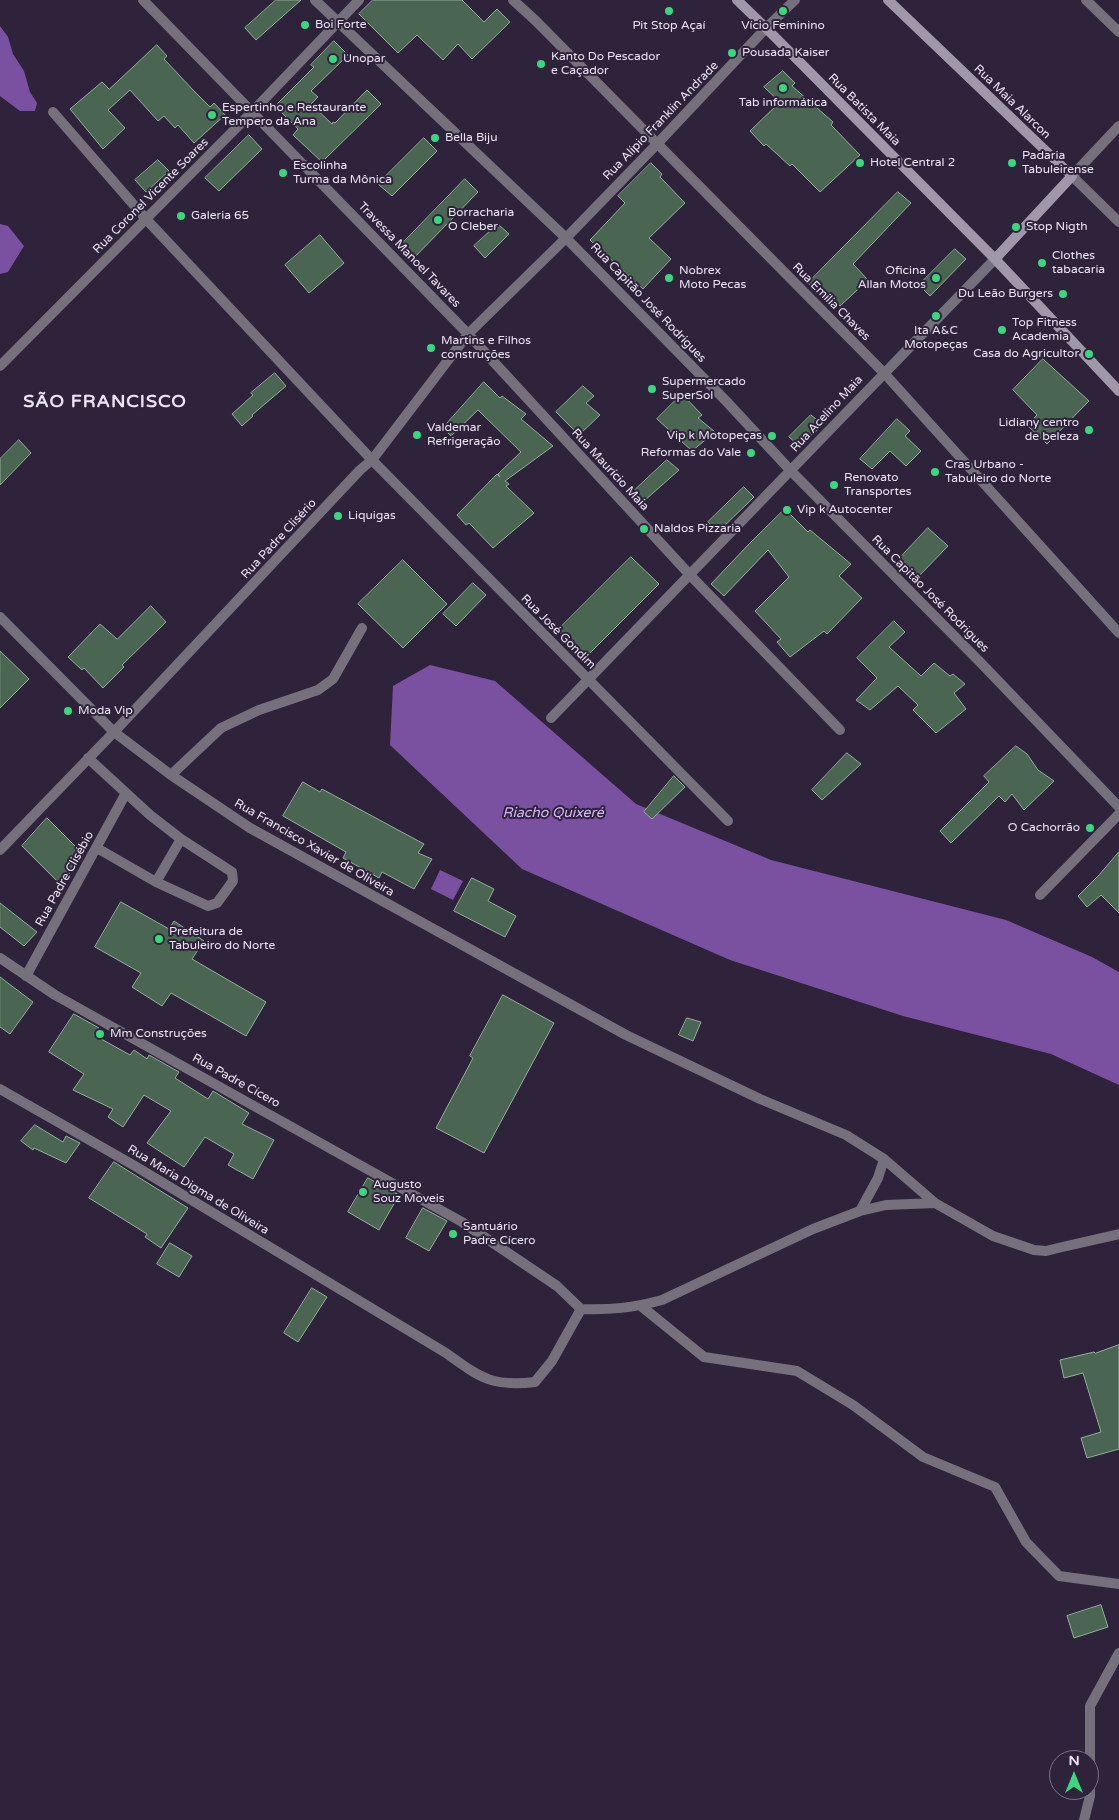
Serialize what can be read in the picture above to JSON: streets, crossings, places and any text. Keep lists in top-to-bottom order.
{
  "streets": {
    "main road": ["Rua Maia Alarcon", "Rua Batista Maia", "Rua Acelino Maia"],
    "street": [
      "Rua Alípio Franklin Andrade",
      "Rua Coronel Vicente Soares",
      "Travessa Manoel Tavares",
      "Rua Emília Chaves",
      "Rua Capitão José Rodrigues",
      "Rua Maurício Maia",
      "Rua Padre Clisério",
      "Rua José Gondim",
      "Rua Francisco Xavier de Oliveira",
      "Rua Padre Clisébio",
      "Rua Padre Cícero",
      "Rua Maria Digma de Oliveira"
    ]
  },
  "crossings": [
    ["Rua Maia Alarcon", "Rua Acelino Maia"],
    ["Rua Batista Maia", "Rua Alípio Franklin Andrade"],
    ["Rua Batista Maia", "Rua Acelino Maia"],
    ["Rua Alípio Franklin Andrade", "Rua Emília Chaves"],
    ["Rua Alípio Franklin Andrade", "Rua Capitão José Rodrigues"],
    ["Rua Alípio Franklin Andrade", "Rua Padre Clisério"],
    ["Rua Coronel Vicente Soares", "Travessa Manoel Tavares"],
    ["Rua Coronel Vicente Soares", "Rua Capitão José Rodrigues"],
    ["Rua Coronel Vicente Soares", "Rua José Gondim"],
    ["Travessa Manoel Tavares", "Rua Maurício Maia"],
    ["Travessa Manoel Tavares", "Rua Padre Clisério"],
    ["Rua Emília Chaves", "Rua Acelino Maia"],
    ["Rua Capitão José Rodrigues", "Rua Acelino Maia"],
    ["Rua Capitão José Rodrigues", "Rua Padre Clisério"],
    ["Rua Acelino Maia", "Rua Maurício Maia"],
    ["Rua Acelino Maia", "Rua José Gondim"],
    ["Rua Maurício Maia", "Rua Padre Clisério"],
    ["Rua Padre Clisério", "Rua José Gondim"],
    ["Rua Padre Clisério", "Rua Francisco Xavier de Oliveira"],
    ["Rua Padre Clisébio", "Rua Padre Cícero"],
    ["Rua Padre Cícero", "Rua Maria Digma de Oliveira"]
  ],
  "districts": ["SÃO FRANCISCO"],
  "water": ["Riacho Quixeré"],
  "places": [
    "Pit Stop Açaí",
    "Vício Feminino",
    "Boi Forte",
    "Pousada Kaiser",
    "Unopar",
    "Kanto Do Pescador e Caçador",
    "Tab informática",
    "Espertinho e Restaurante Tempero da Ana",
    "Bella Biju",
    "Hotel Central 2",
    "Padaria Tabuleirense",
    "Escolinha Turma da Mônica",
    "Galeria 65",
    "Borracharia O Cleber",
    "Stop Nigth",
    "Clothes tabacaria",
    "Nobrex Moto Pecas",
    "Oficina Allan Motos",
    "Du Leão Burgers",
    "Ita A&C Motopeças",
    "Top Fitness Academia",
    "Martins e Filhos construções",
    "Casa do Agricultor",
    "Supermercado SuperSol",
    "Lidiany centro de beleza",
    "Valdemar Refrigeração",
    "Vip k Motopeças",
    "Reformas do Vale",
    "Cras Urbano - Tabuleiro do Norte",
    "Renovato Transportes",
    "Vip k Autocenter",
    "Liquigas",
    "Naldos Pizzaria",
    "Moda Vip",
    "O Cachorrão",
    "Prefeitura de Tabuleiro do Norte",
    "Mm Construções",
    "Augusto Souz Moveis",
    "Santuário Padre Cícero"
  ],
  "north": "top"
}
